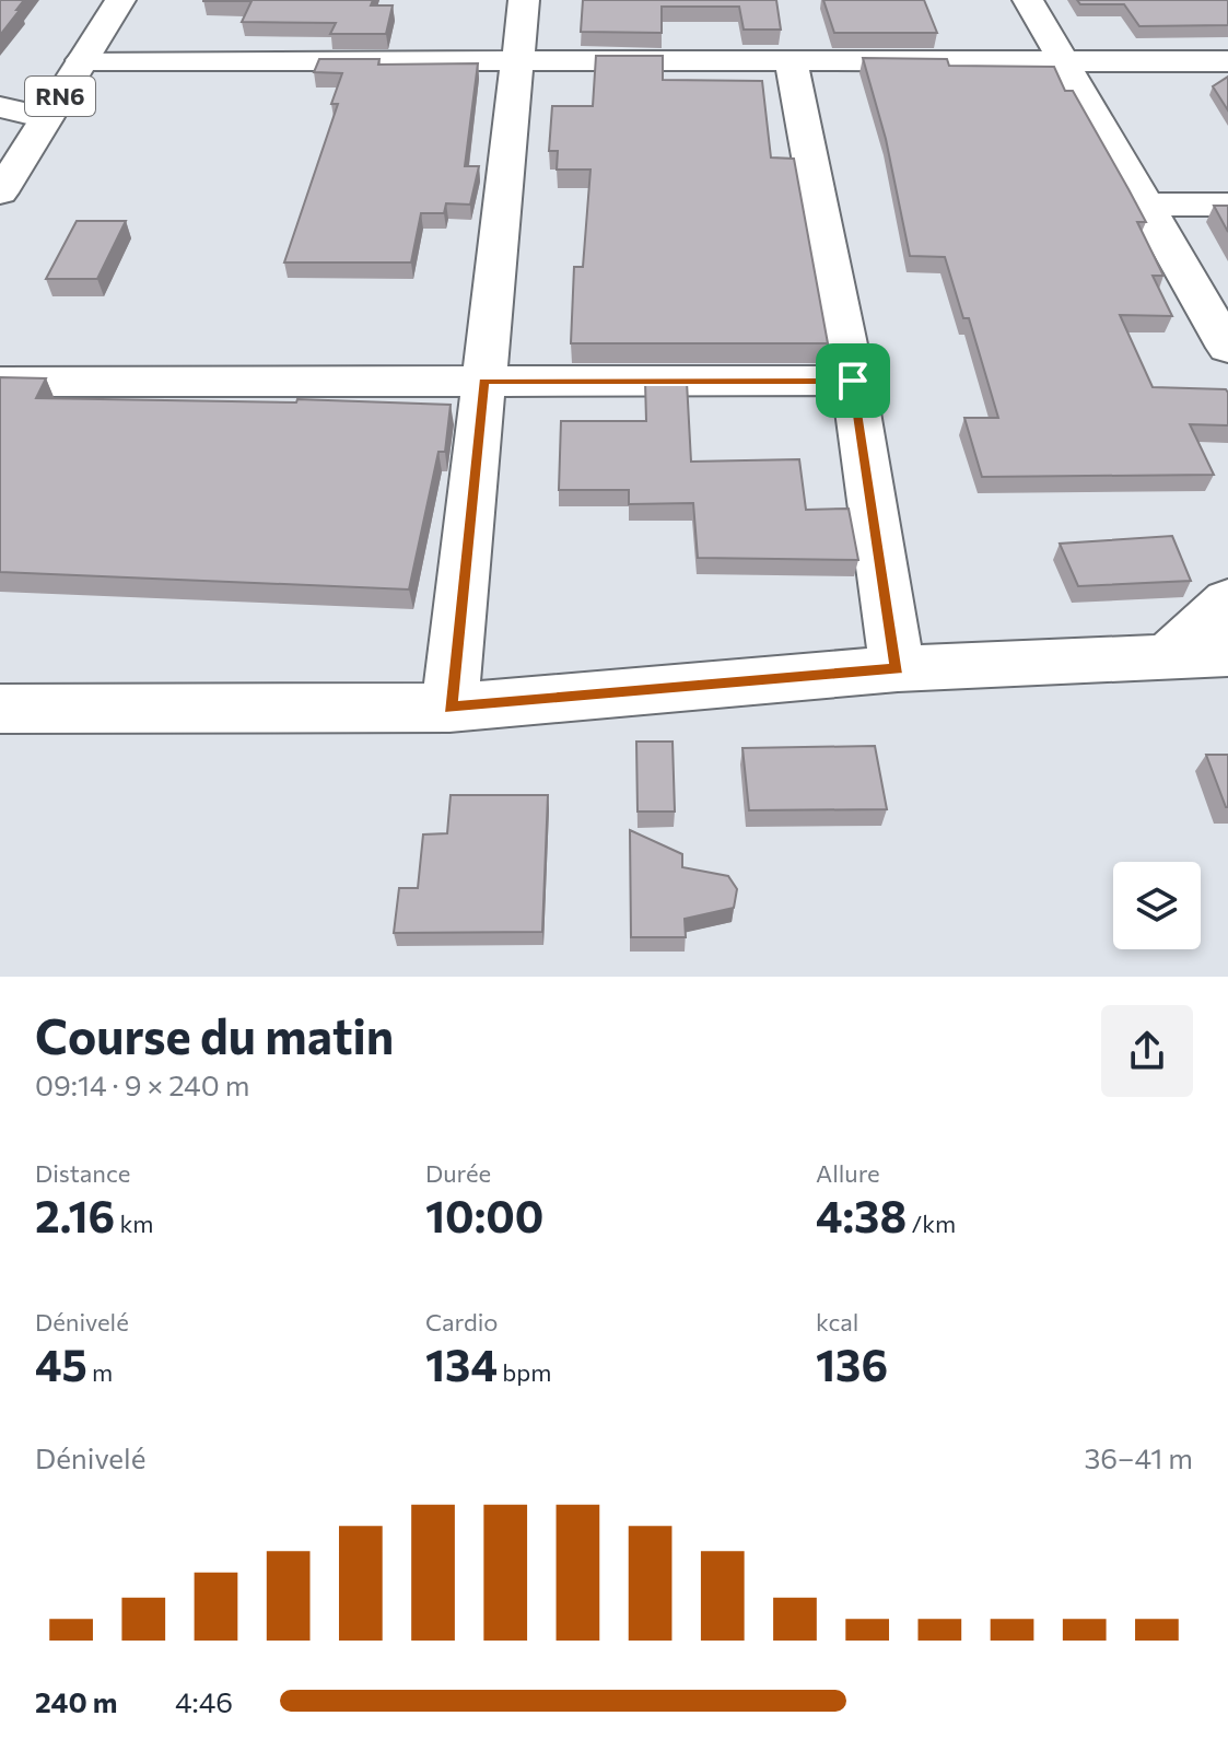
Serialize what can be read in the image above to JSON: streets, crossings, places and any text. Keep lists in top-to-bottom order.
{
  "streets": {
    "street": ["RN6"]
  },
  "page": {
    "heading": ["Course du matin", "09:14 · 9 × 240 m"],
    "stats": [
      ["Distance", "2.16 km"],
      ["Durée", "10:00"],
      ["Allure", "4:38 /km"],
      ["Dénivelé", "45 m"],
      ["Cardio", "134 bpm"],
      ["kcal", "136"]
    ],
    "chart": ["Dénivelé", "36–41 m"],
    "list": [
      {
        "name": "240 m",
        "note": "4:46"
      }
    ]
  }
}
